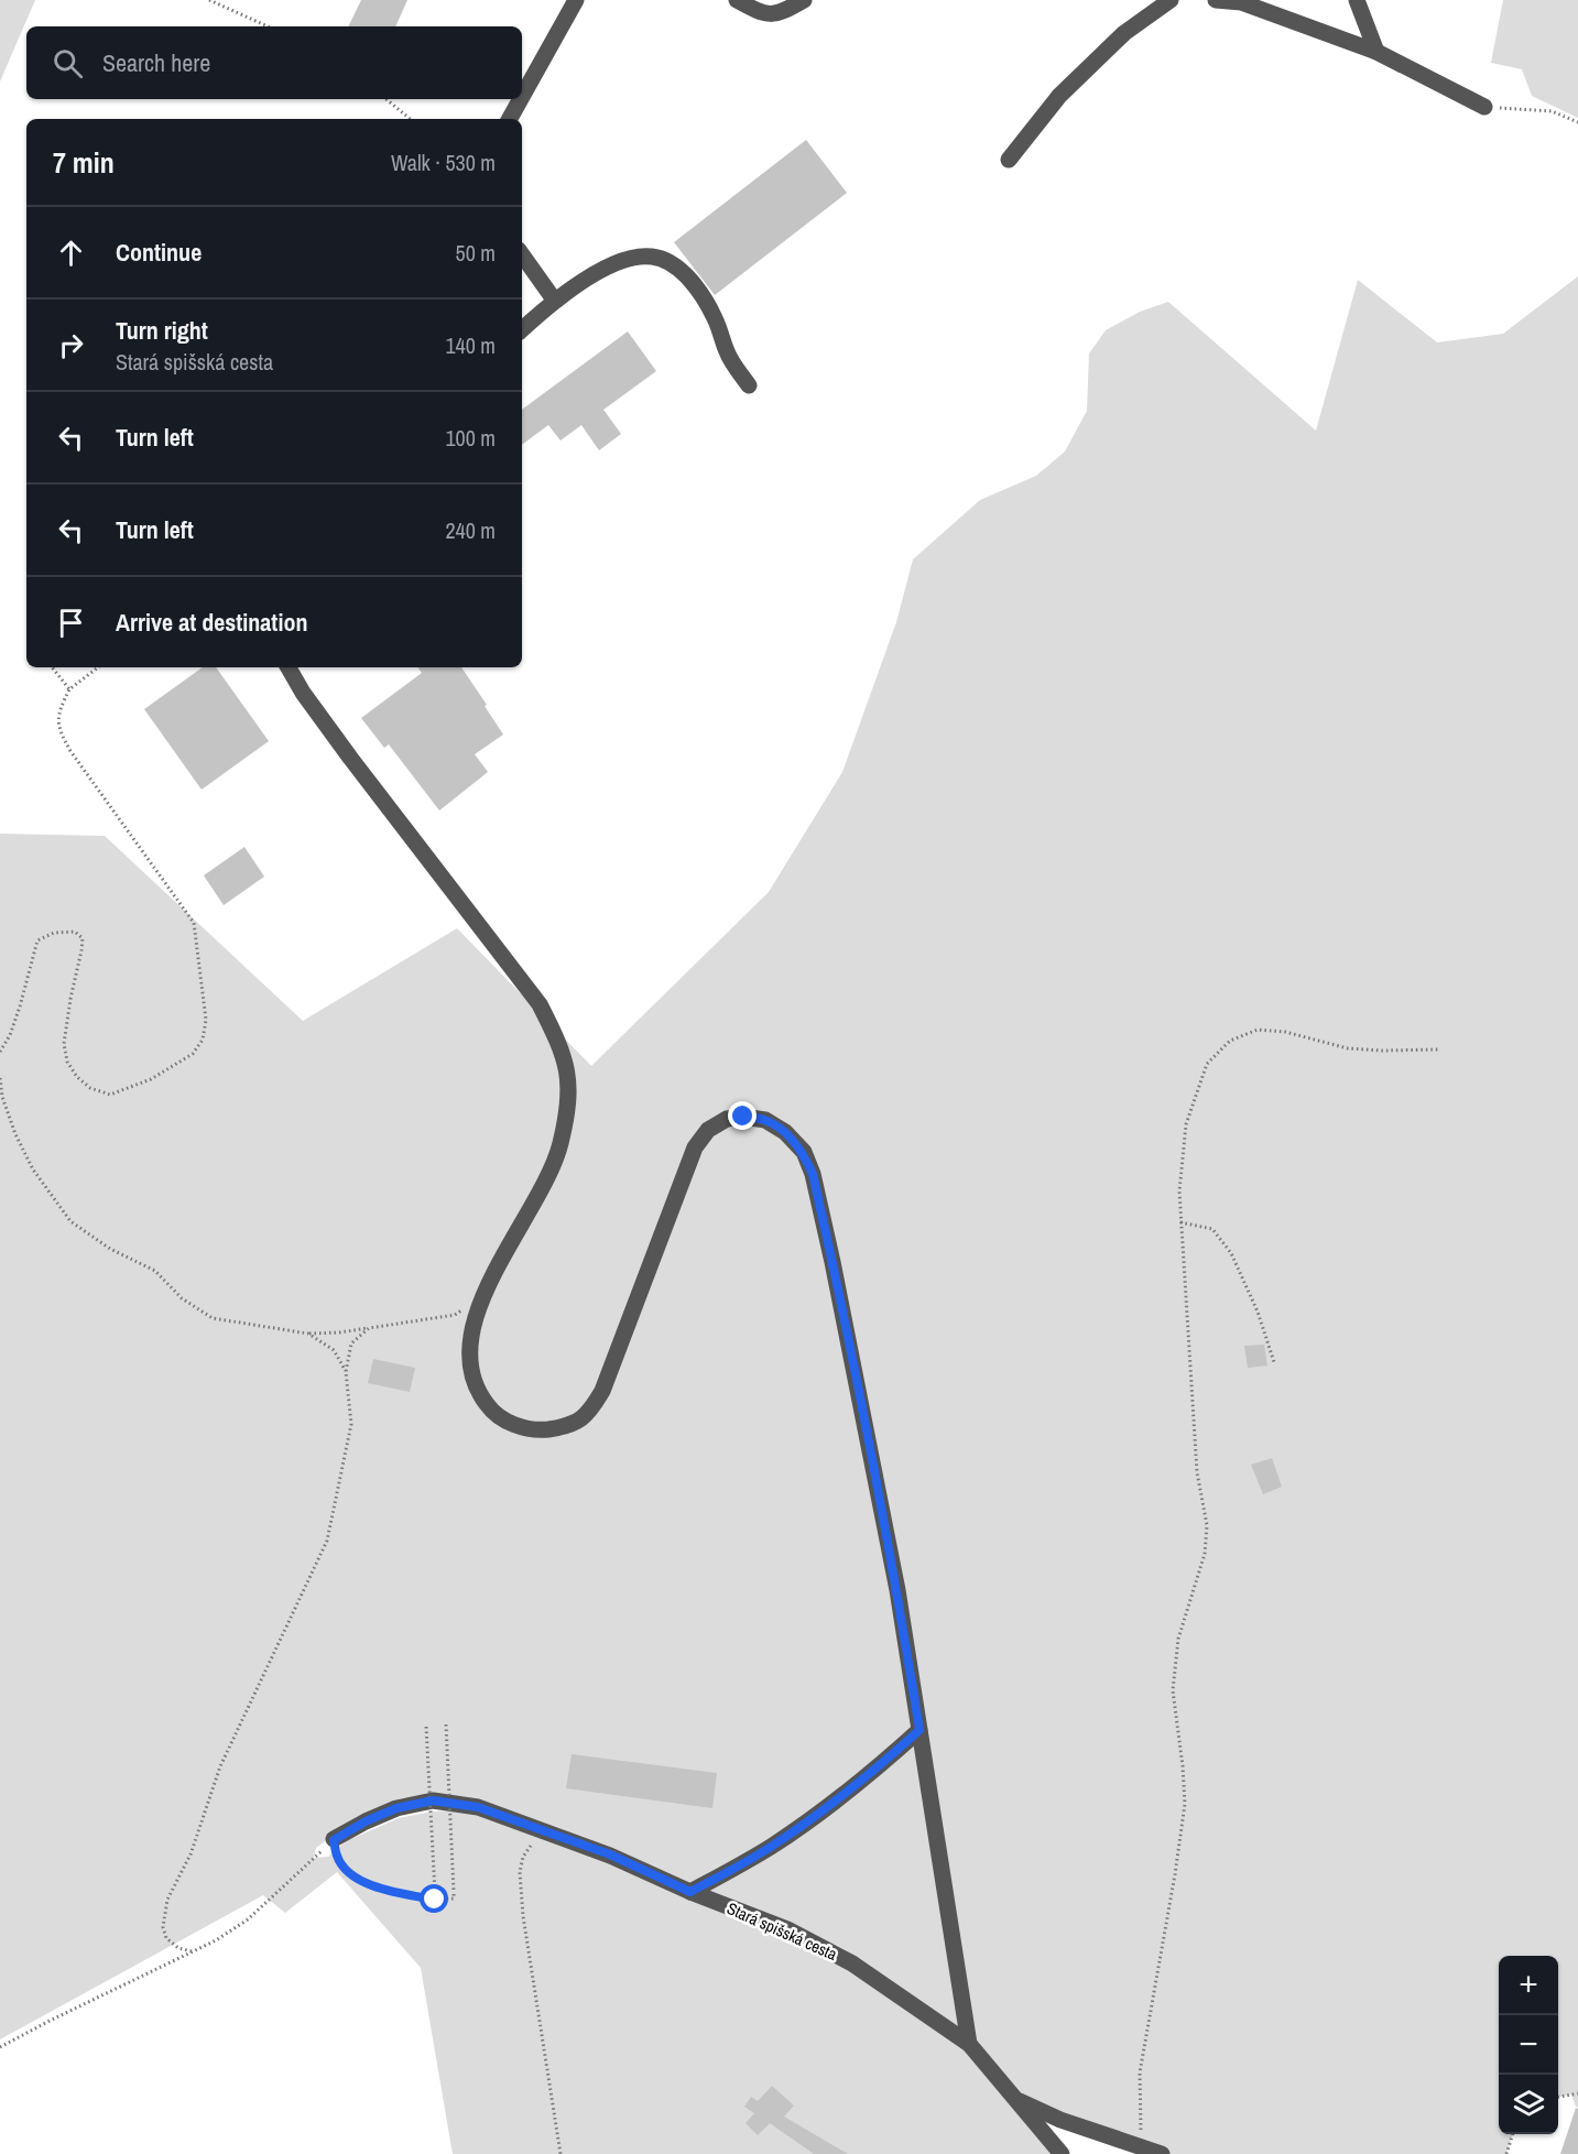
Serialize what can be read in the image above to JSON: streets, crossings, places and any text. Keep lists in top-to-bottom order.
{
  "streets": {
    "street": ["Stará spišská cesta"]
  },
  "page": {
    "search": "Search here",
    "heading": ["7 min", "Walk · 530 m"],
    "list": [
      ["Continue", "50 m"],
      ["Turn right", "Stará spišská cesta", "140 m"],
      ["Turn left", "100 m"],
      ["Turn left", "240 m"],
      "Arrive at destination"
    ],
    "map_buttons": ["+", "−"]
  }
}
